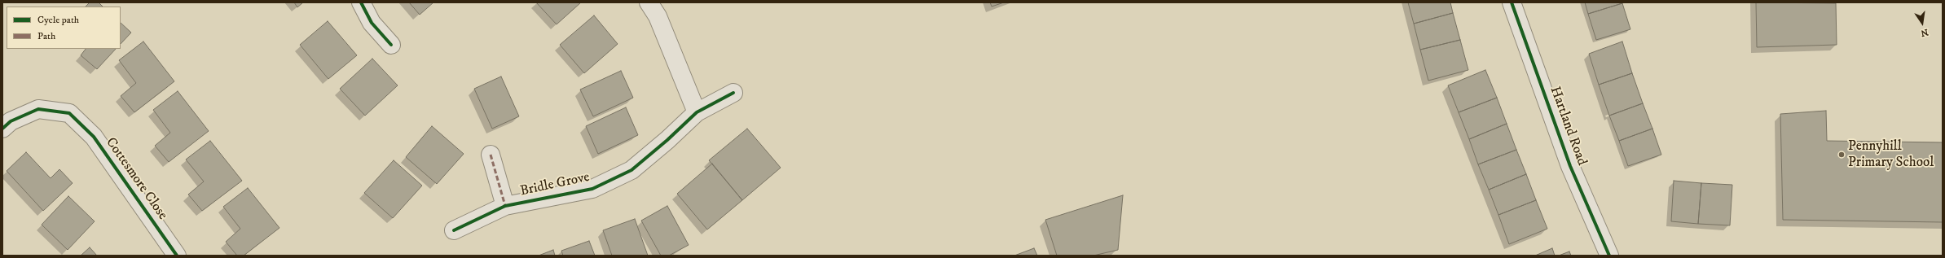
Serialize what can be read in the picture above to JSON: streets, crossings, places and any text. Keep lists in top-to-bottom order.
{
  "streets": {
    "street": ["Hartland Road", "Cottesmore Close", "Bridle Grove"]
  },
  "places": ["Pennyhill Primary School"],
  "legend": ["Cycle path", "Path"],
  "north": "bottom"
}
